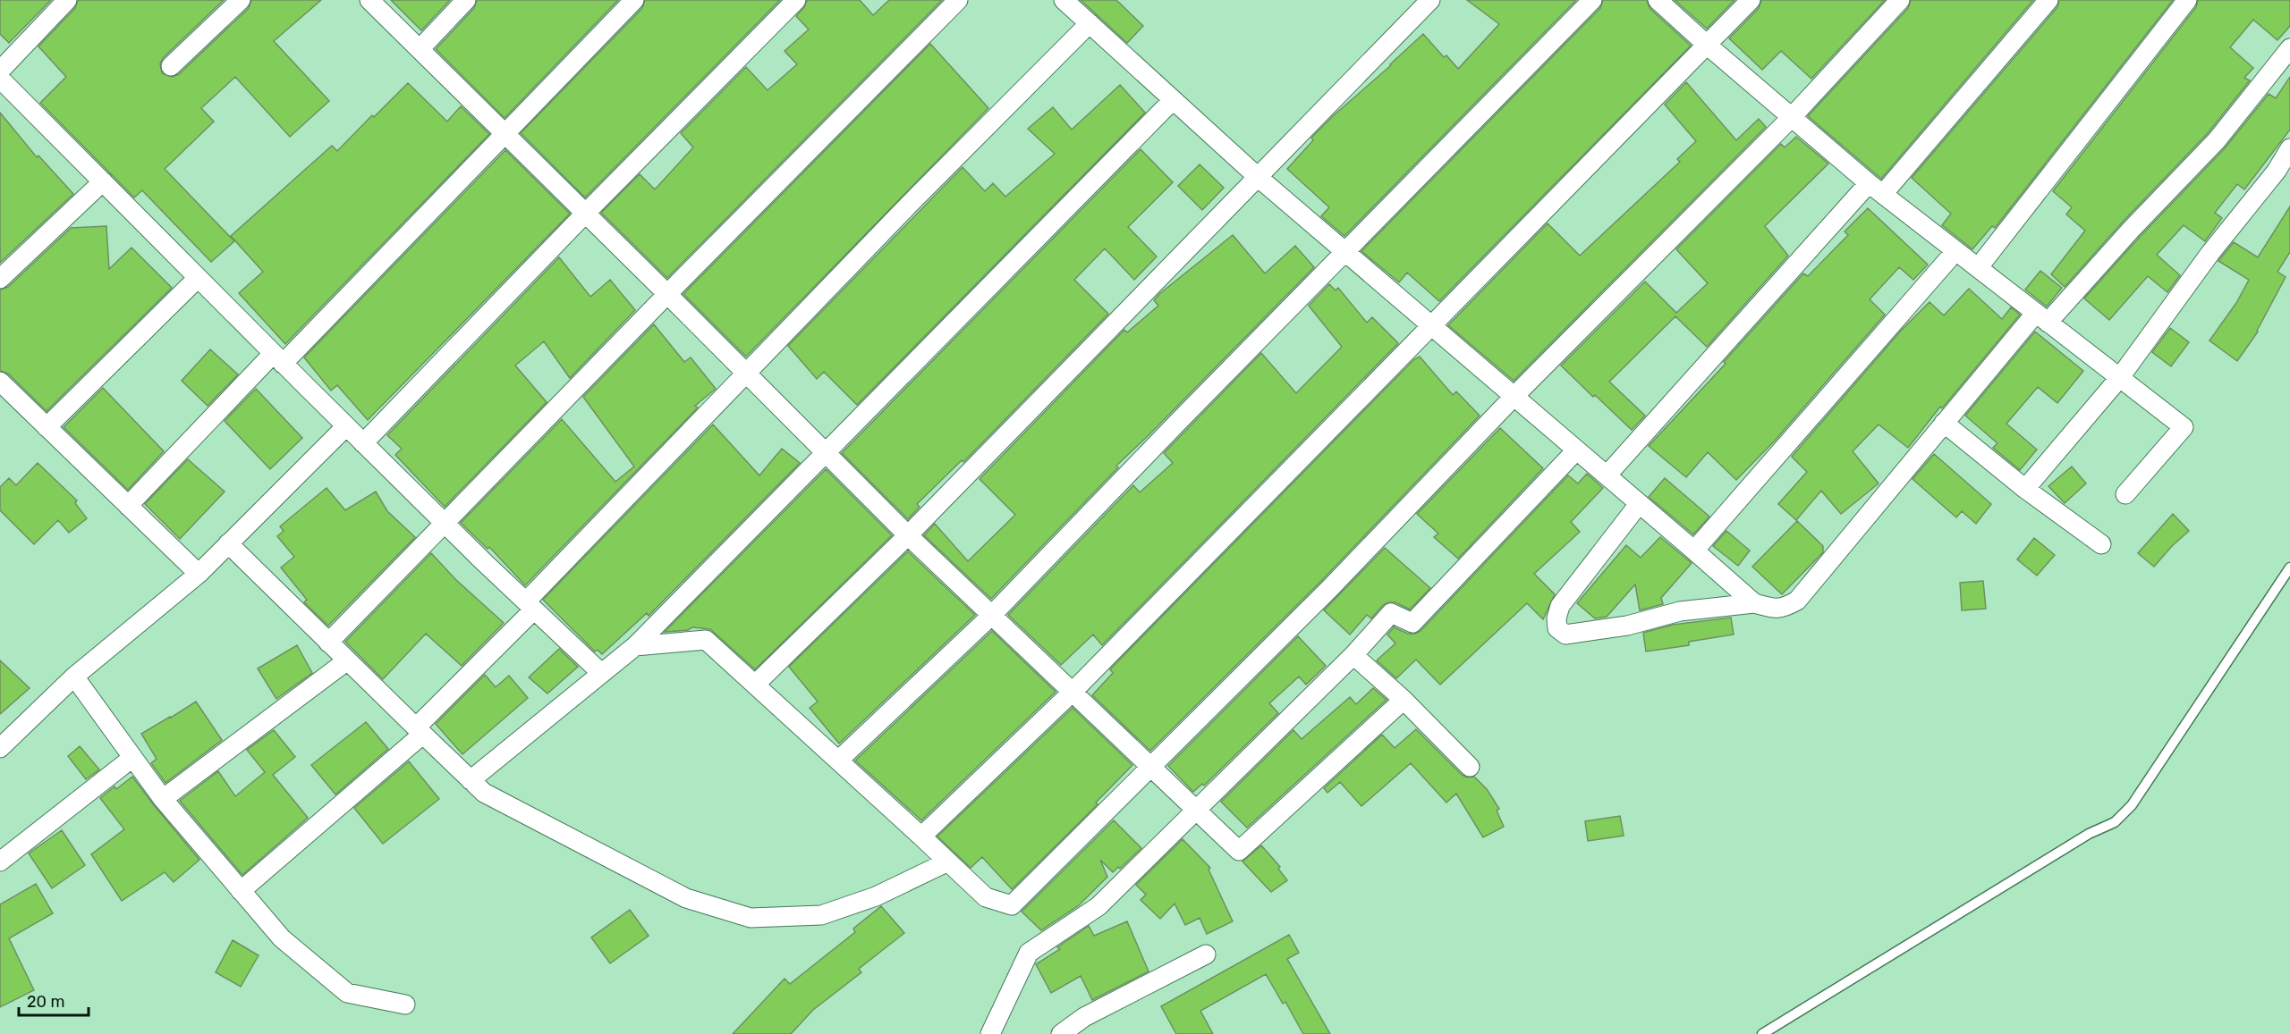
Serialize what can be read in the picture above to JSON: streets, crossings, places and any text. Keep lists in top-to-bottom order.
{
  "scale_bar": "20 m"
}
